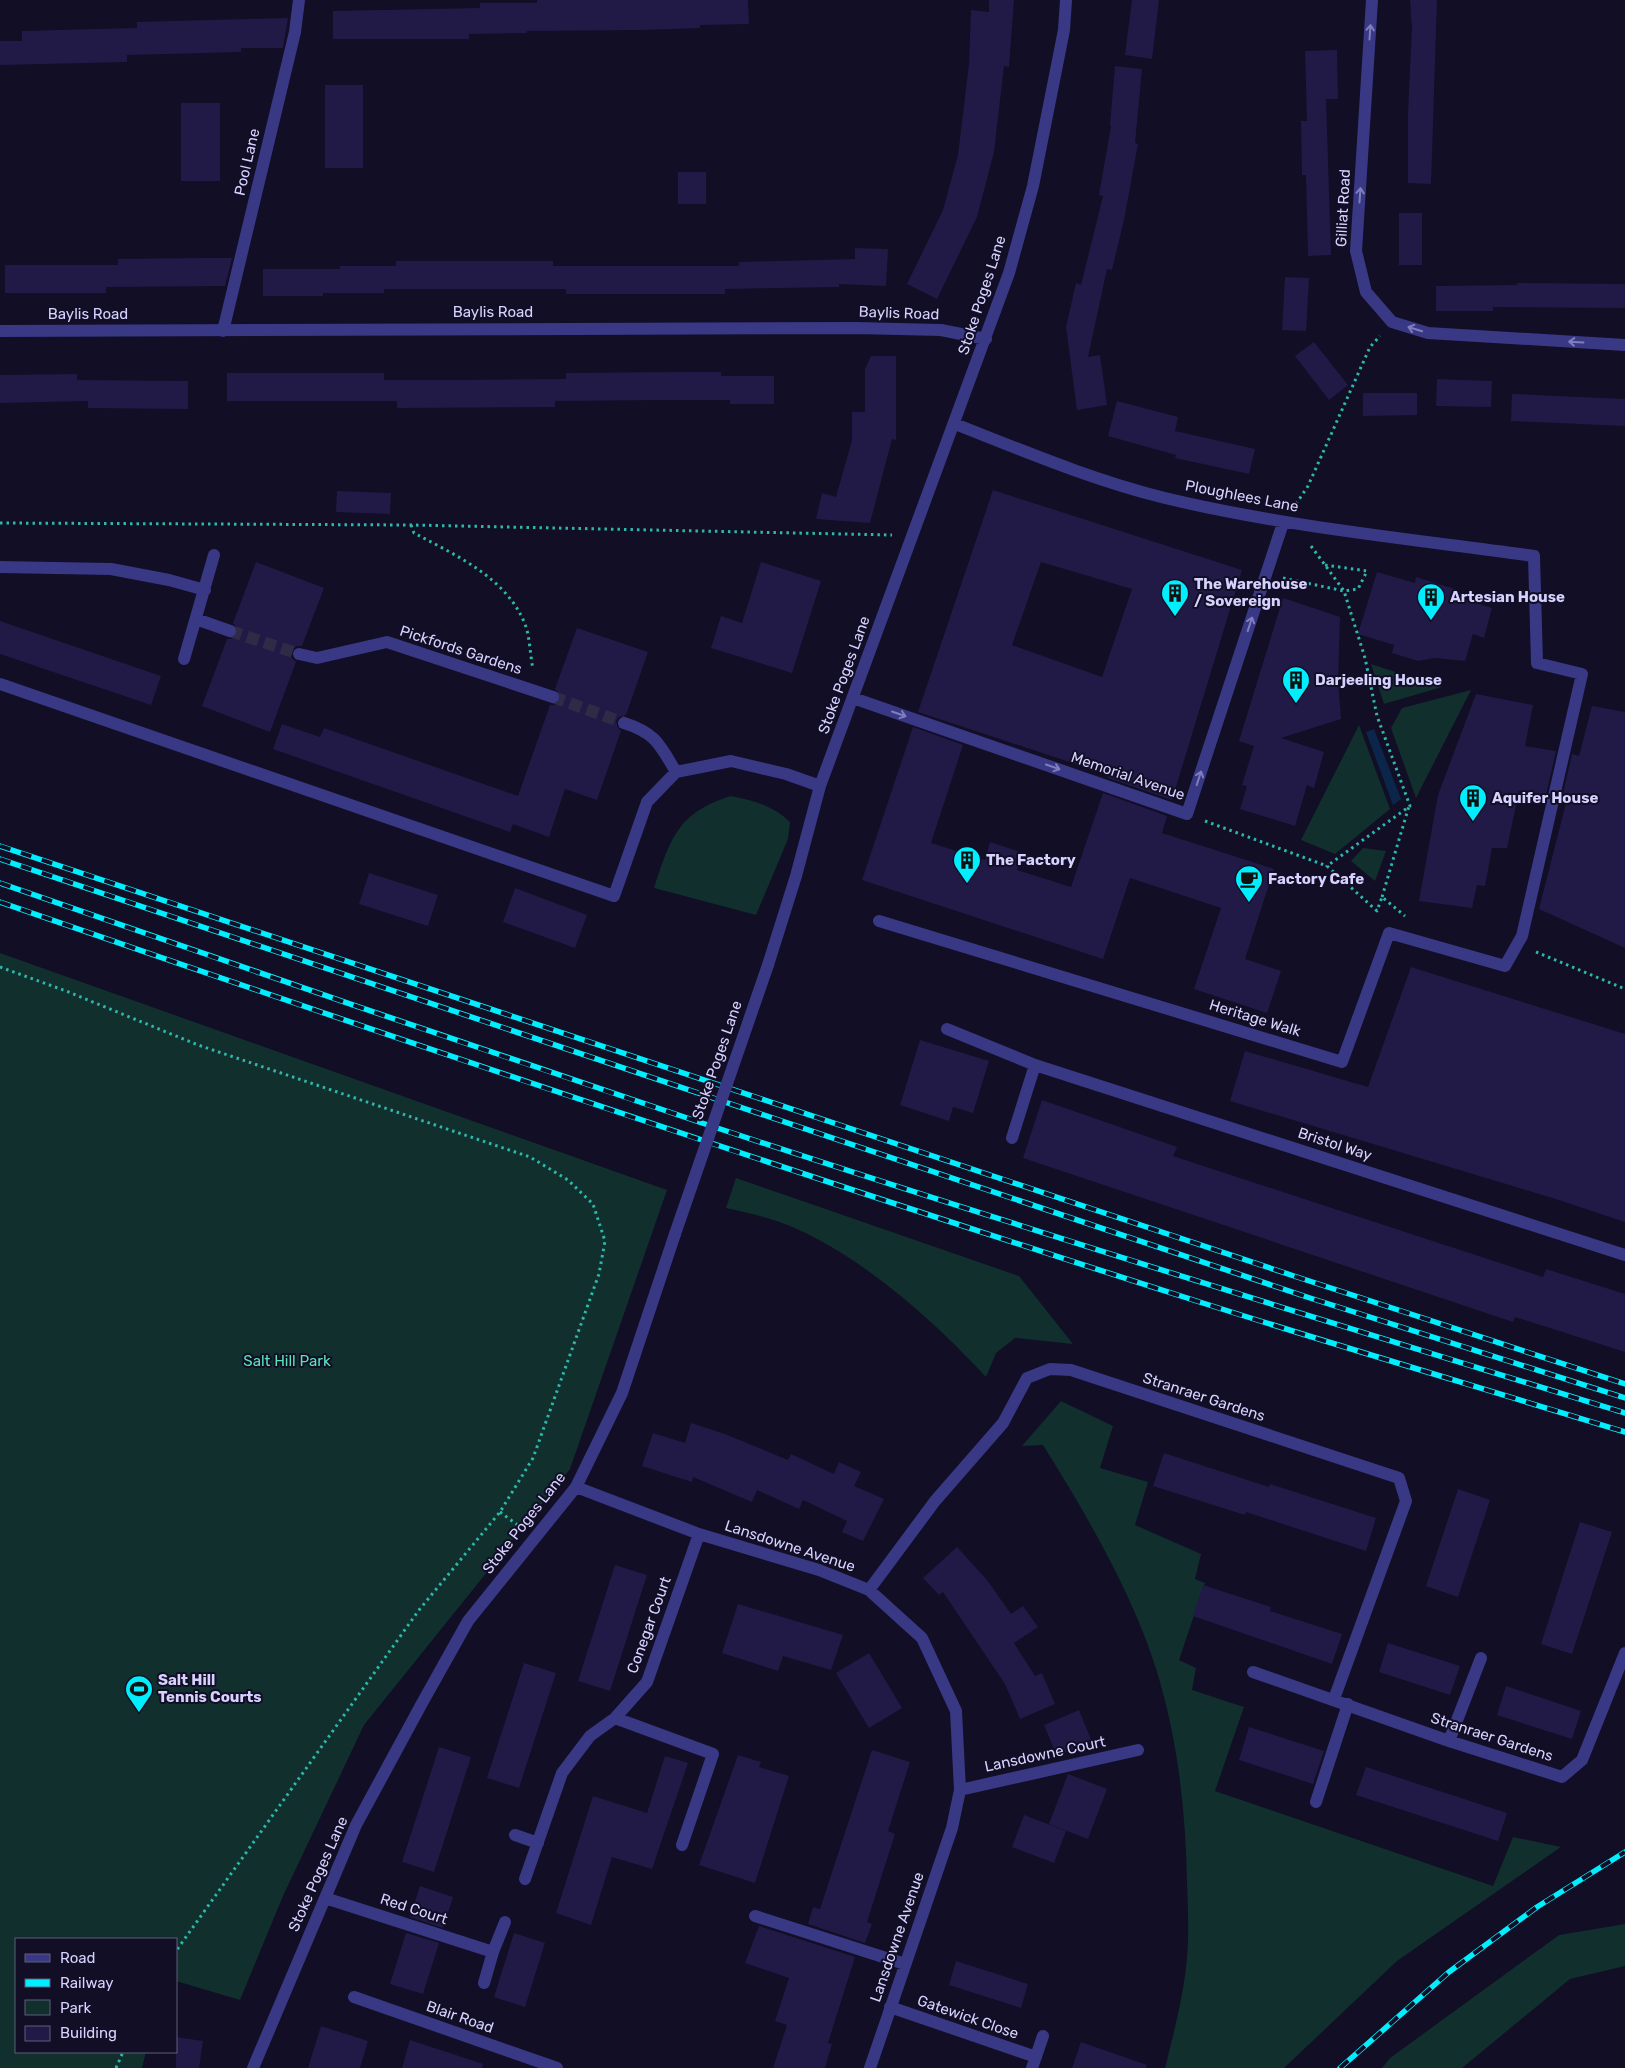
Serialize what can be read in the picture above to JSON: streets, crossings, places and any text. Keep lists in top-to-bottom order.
{
  "streets": {
    "street": [
      "Pool Lane",
      "Gilliat Road",
      "Stoke Poges Lane",
      "Baylis Road",
      "Ploughlees Lane",
      "Pickfords Gardens",
      "Memorial Avenue",
      "Heritage Walk",
      "Bristol Way",
      "Stranraer Gardens",
      "Lansdowne Avenue",
      "Conegar Court",
      "Lansdowne Court",
      "Red Court",
      "Blair Road",
      "Gatewick Close"
    ]
  },
  "crossings": [
    ["Pool Lane", "Baylis Road"],
    ["Stoke Poges Lane", "Baylis Road"],
    ["Stoke Poges Lane", "Ploughlees Lane"],
    ["Stoke Poges Lane", "Memorial Avenue"],
    ["Stoke Poges Lane", "Lansdowne Avenue"],
    ["Stoke Poges Lane", "Red Court"],
    ["Ploughlees Lane", "Memorial Avenue"],
    ["Ploughlees Lane", "Heritage Walk"],
    ["Stranraer Gardens", "Lansdowne Avenue"],
    ["Lansdowne Avenue", "Conegar Court"],
    ["Lansdowne Avenue", "Lansdowne Court"],
    ["Lansdowne Avenue", "Gatewick Close"]
  ],
  "one_way": ["Gilliat Road"],
  "parks": ["Salt Hill Park"],
  "places": {
    "building": [
      "The Warehouse / Sovereign",
      "Artesian House",
      "Darjeeling House",
      "Aquifer House",
      "The Factory"
    ],
    "cafe": ["Factory Cafe"],
    "sports": ["Salt Hill Tennis Courts"]
  },
  "legend": [
    "Road",
    "Railway",
    "Park",
    "Building"
  ]
}
